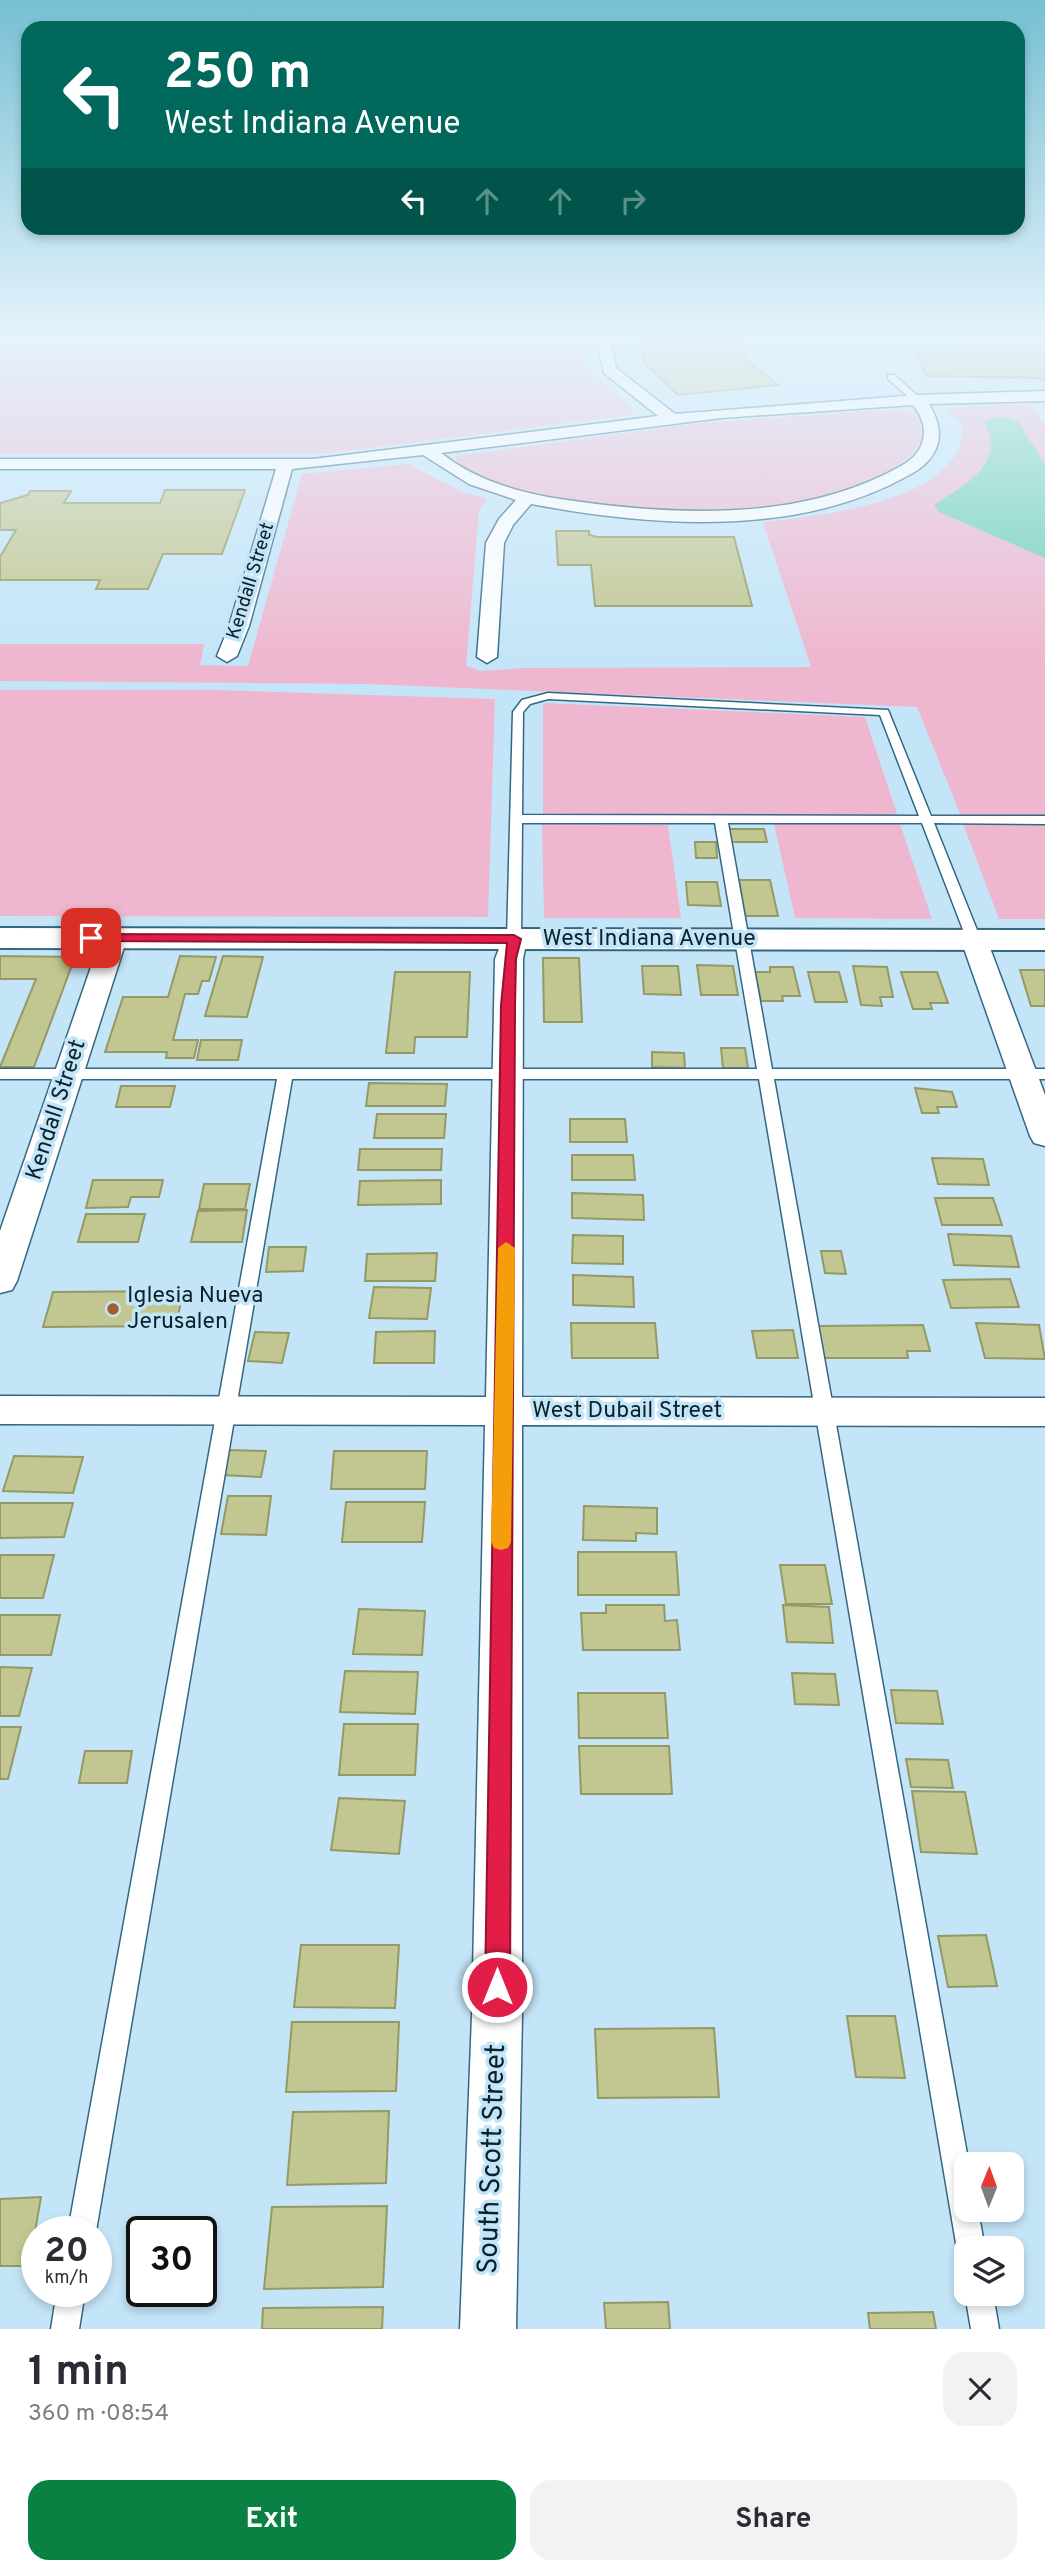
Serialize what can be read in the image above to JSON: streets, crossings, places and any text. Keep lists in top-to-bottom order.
{
  "streets": {
    "street": [
      "Kendall Street",
      "West Indiana Avenue",
      "West Dubail Street",
      "South Scott Street"
    ]
  },
  "crossings": [
    ["Kendall Street", "West Indiana Avenue"],
    ["West Indiana Avenue", "South Scott Street"],
    ["West Dubail Street", "South Scott Street"]
  ],
  "places": ["Iglesia Nueva Jerusalen"],
  "north": "top",
  "page": {
    "turn": ["250 m", "West Indiana Avenue"],
    "speed": "20 km/h",
    "limit": "30",
    "heading": ["1 min", "360 m · 08:54"],
    "buttons": ["Exit", "Share"]
  }
}
